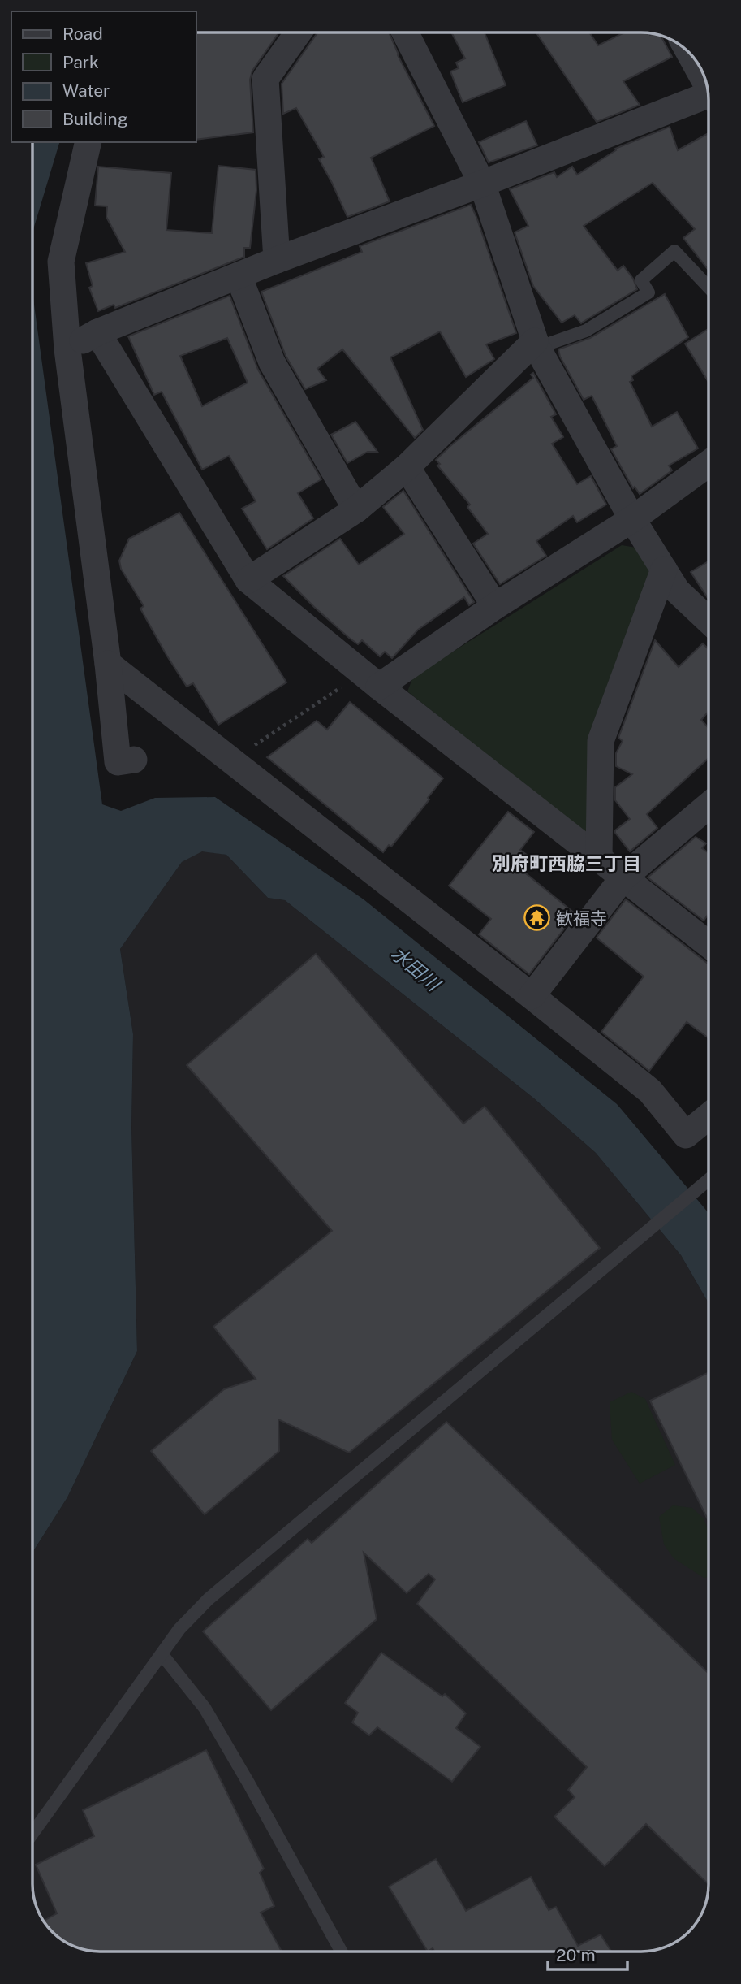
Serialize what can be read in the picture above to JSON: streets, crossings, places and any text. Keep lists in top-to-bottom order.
{
  "districts": ["別府町西脇三丁目"],
  "water": ["水田川"],
  "places": {
    "temple": ["歓福寺"]
  },
  "legend": [
    "Road",
    "Park",
    "Water",
    "Building"
  ],
  "scale_bar": "20 m"
}
